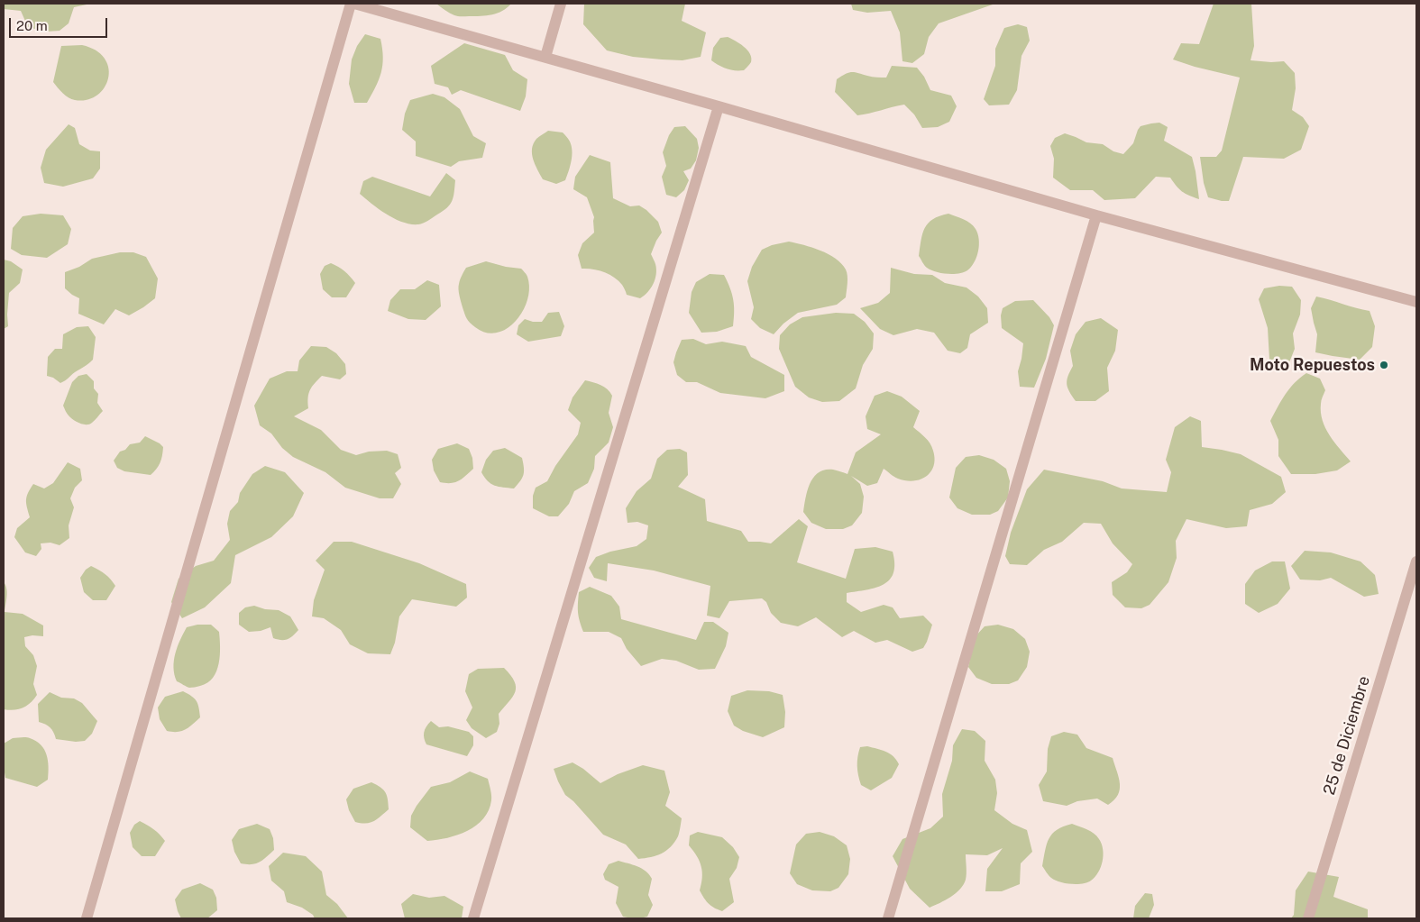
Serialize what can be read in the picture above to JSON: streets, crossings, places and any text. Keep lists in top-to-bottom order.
{
  "streets": {
    "street": ["25 de Diciembre"]
  },
  "places": ["Moto Repuestos"],
  "scale_bar": "20 m"
}
